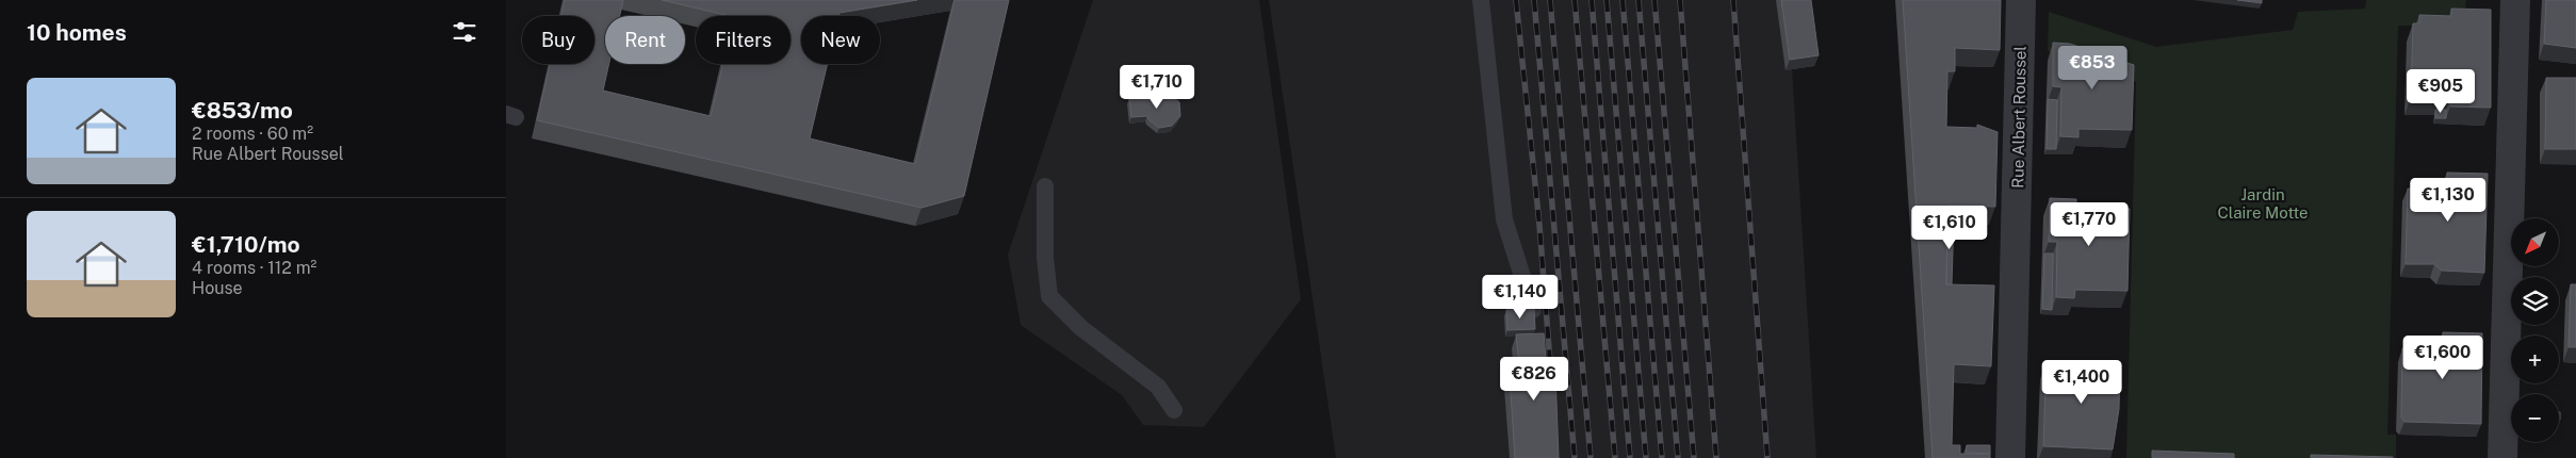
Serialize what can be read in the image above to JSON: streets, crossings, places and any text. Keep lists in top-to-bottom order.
{
  "streets": {
    "street": ["Rue Albert Roussel"]
  },
  "parks": ["Jardin Claire Motte"],
  "north": "bottom left",
  "page": {
    "heading": "10 homes",
    "chip": [
      "Buy",
      "Rent",
      "Filters",
      "New"
    ],
    "price": [
      "€853",
      "€1,710",
      "€905",
      "€1,130",
      "€1,770",
      "€1,610",
      "€1,140",
      "€1,600",
      "€826",
      "€1,400"
    ],
    "list": [
      {
        "name": "€853/mo",
        "note": "2 rooms · 60 m² · Rue Albert Roussel"
      },
      {
        "name": "€1,710/mo",
        "note": "4 rooms · 112 m² · House"
      }
    ],
    "map_buttons": ["+", "−"]
  }
}
